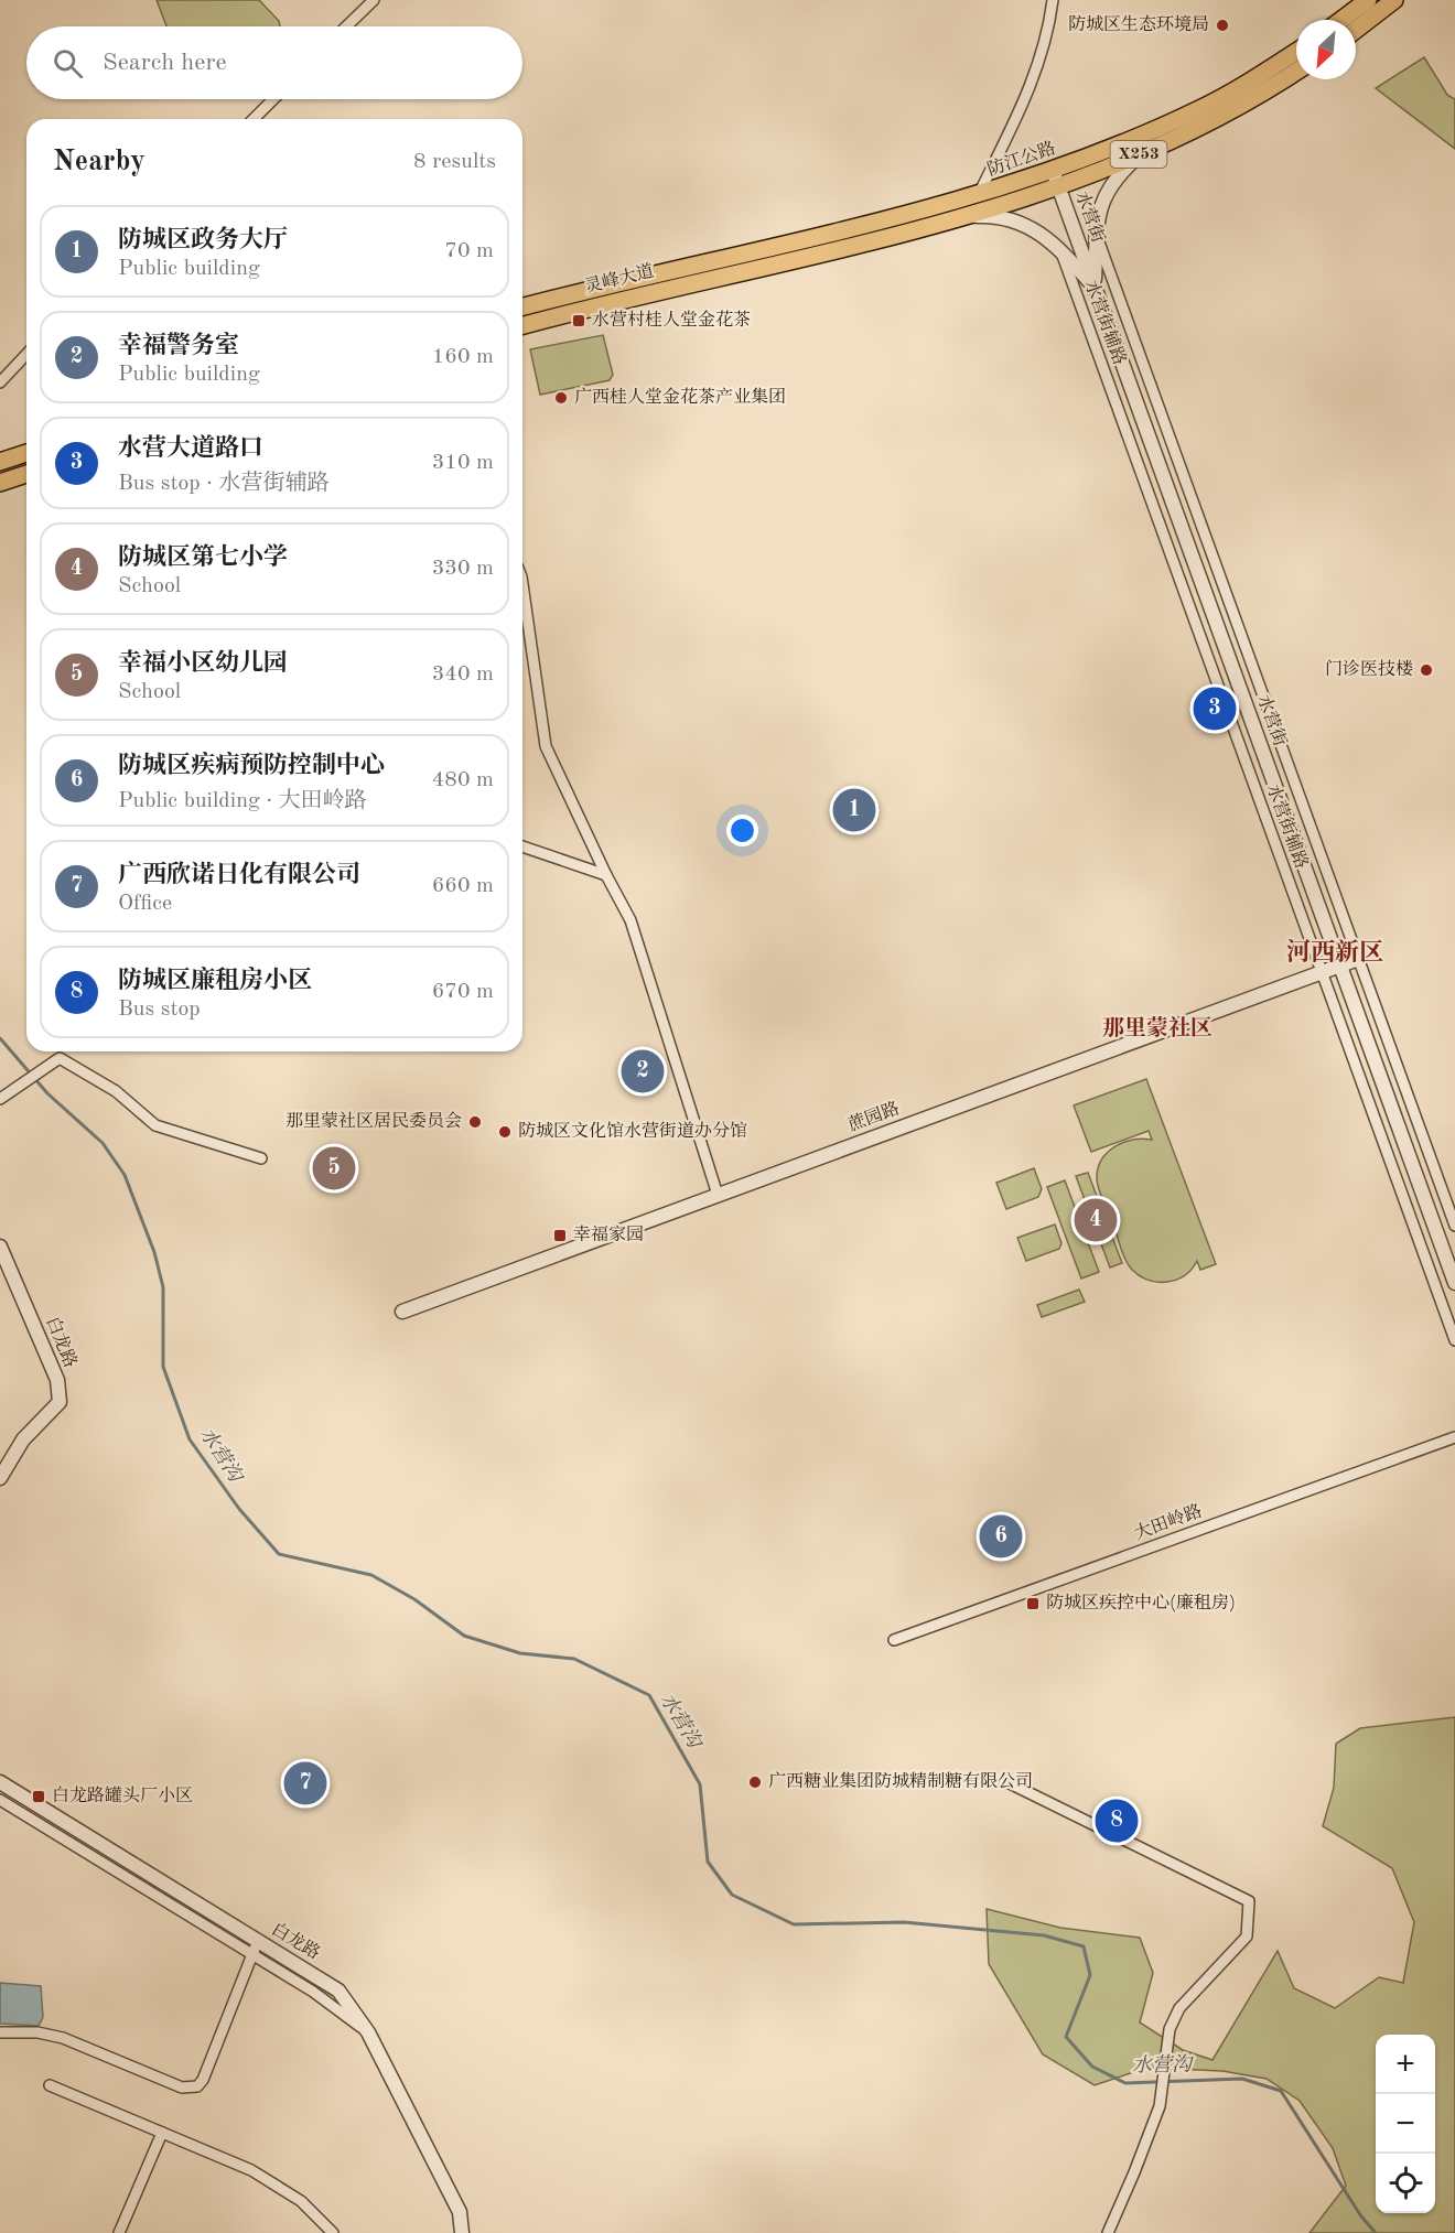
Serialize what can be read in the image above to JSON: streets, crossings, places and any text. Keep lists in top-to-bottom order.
{
  "streets": {
    "main road": ["X253", "防江公路", "灵峰大道"],
    "street": [
      "水营街",
      "水营街辅路",
      "蔗园路",
      "白龙路",
      "大田岭路"
    ]
  },
  "crossings": [
    ["防江公路", "水营街"],
    ["防江公路", "灵峰大道"],
    ["水营街", "蔗园路"],
    ["水营街辅路", "蔗园路"]
  ],
  "districts": ["河西新区", "那里蒙社区"],
  "water": ["水营沟"],
  "places": {
    "other": [
      "防城区生态环境局",
      "广西桂人堂金花茶产业集团",
      "门诊医技楼",
      "那里蒙社区居民委员会",
      "防城区文化馆水营街道办分馆",
      "广西糖业集团防城精制糖有限公司"
    ],
    "transit": [
      "水营村桂人堂金花茶",
      "幸福家园",
      "防城区疾控中心(廉租房)",
      "白龙路罐头厂小区"
    ]
  },
  "north": "bottom left",
  "page": {
    "search": "Search here",
    "heading": ["Nearby", "8 results"],
    "list": [
      {
        "mark": "1",
        "name": "防城区政务大厅",
        "note": "Public building",
        "value": "70 m"
      },
      {
        "mark": "2",
        "name": "幸福警务室",
        "note": "Public building",
        "value": "160 m"
      },
      {
        "mark": "3",
        "name": "水营大道路口",
        "note": "Bus stop · 水营街辅路",
        "value": "310 m"
      },
      {
        "mark": "4",
        "name": "防城区第七小学",
        "note": "School",
        "value": "330 m"
      },
      {
        "mark": "5",
        "name": "幸福小区幼儿园",
        "note": "School",
        "value": "340 m"
      },
      {
        "mark": "6",
        "name": "防城区疾病预防控制中心",
        "note": "Public building · 大田岭路",
        "value": "480 m"
      },
      {
        "mark": "7",
        "name": "广西欣诺日化有限公司",
        "note": "Office",
        "value": "660 m"
      },
      {
        "mark": "8",
        "name": "防城区廉租房小区",
        "note": "Bus stop",
        "value": "670 m"
      }
    ],
    "pins": [
      "3",
      "1",
      "2",
      "5",
      "4",
      "6",
      "7",
      "8"
    ],
    "map_buttons": ["+", "−"]
  }
}
